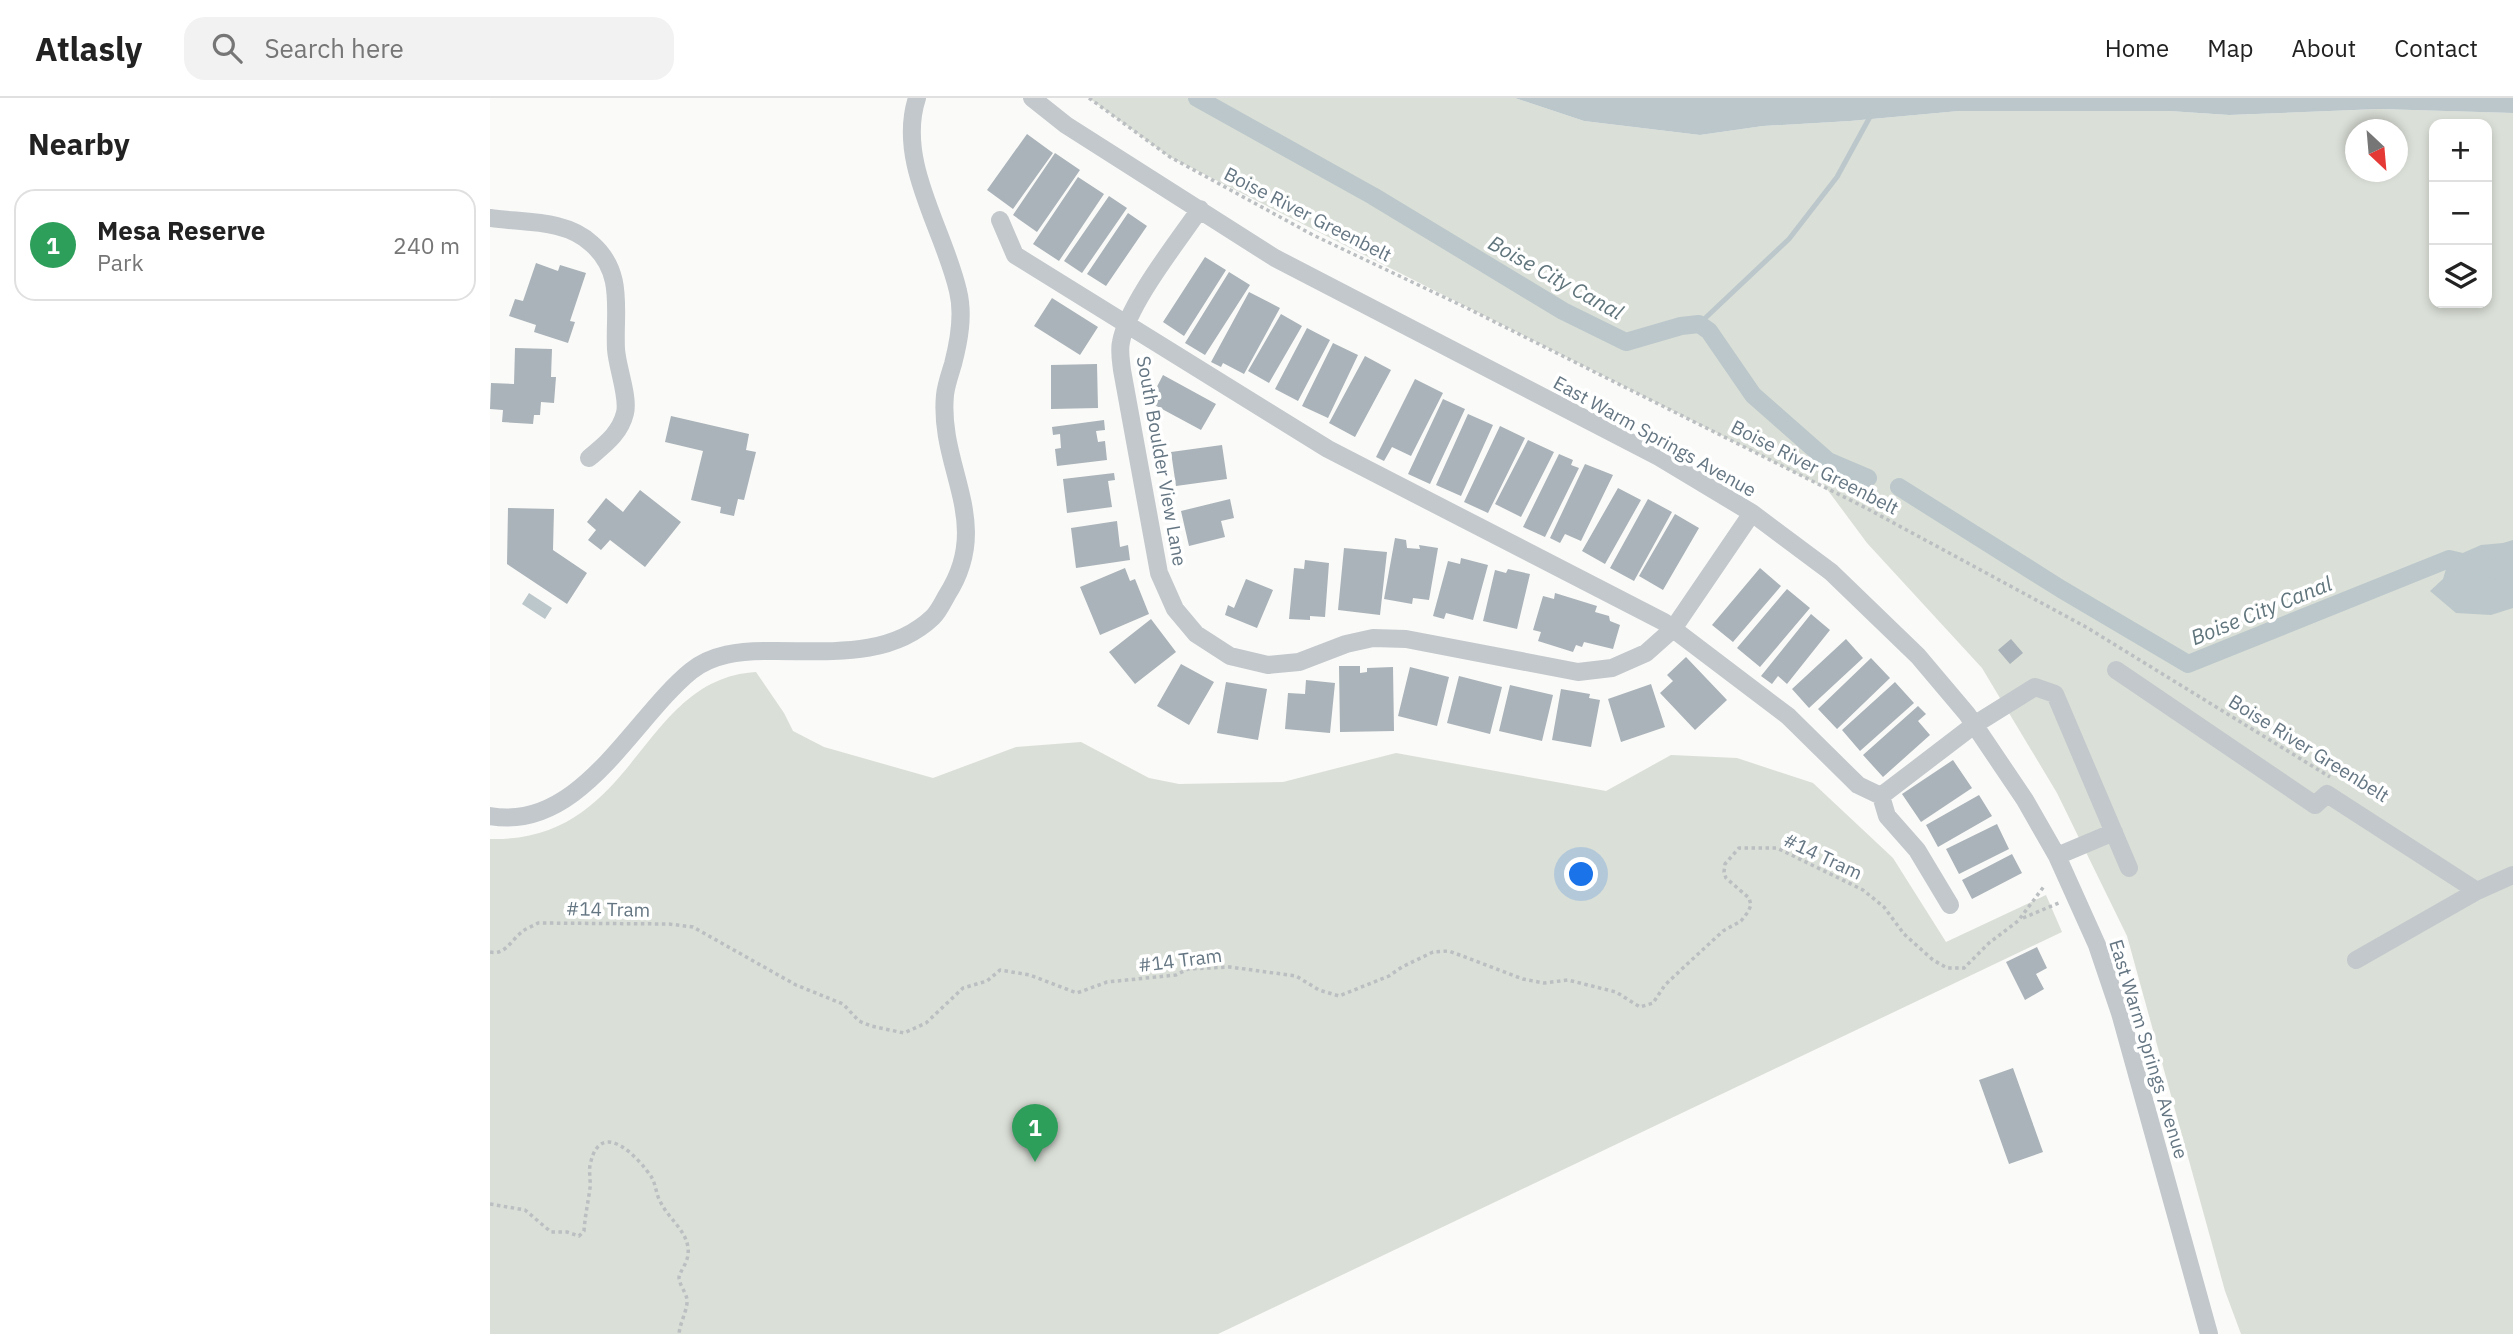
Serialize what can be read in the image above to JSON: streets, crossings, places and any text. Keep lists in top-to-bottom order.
{
  "streets": {
    "street": ["East Warm Springs Avenue", "South Boulder View Lane"],
    "path": ["Boise River Greenbelt", "#14 Tram"]
  },
  "crossings": [
    ["East Warm Springs Avenue", "South Boulder View Lane"],
    ["East Warm Springs Avenue", "#14 Tram"]
  ],
  "water": ["Boise City Canal"],
  "north": "bottom right",
  "page": {
    "header": "Atlasly",
    "search": "Search here",
    "nav": [
      "Home",
      "Map",
      "About",
      "Contact"
    ],
    "heading": "Nearby",
    "map_buttons": ["+", "−"],
    "list": [
      {
        "mark": "1",
        "name": "Mesa Reserve",
        "note": "Park",
        "value": "240 m"
      }
    ],
    "pins": "1"
  }
}
